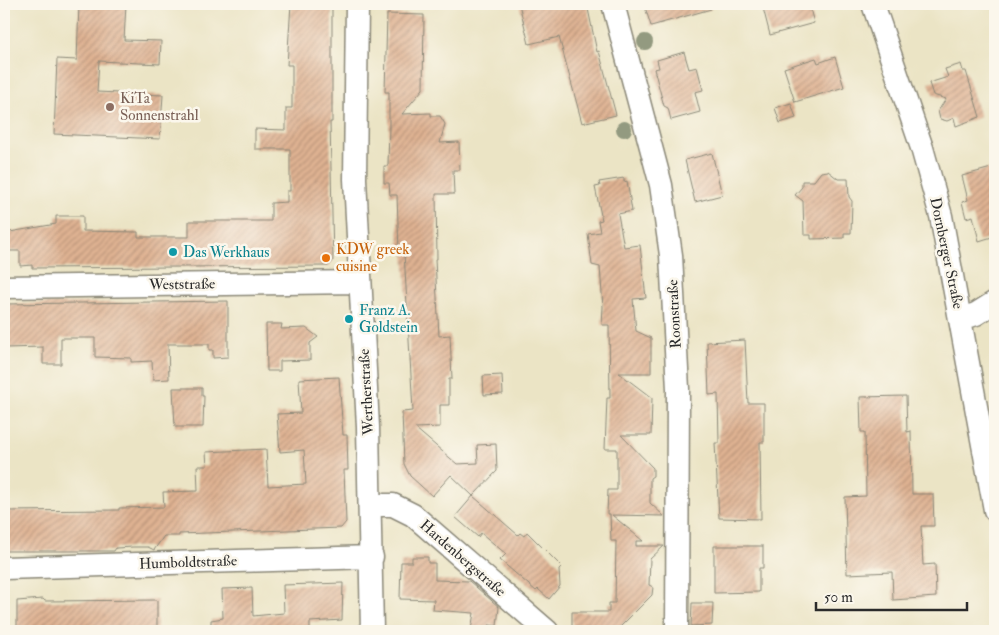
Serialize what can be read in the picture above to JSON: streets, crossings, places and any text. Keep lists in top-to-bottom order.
{
  "streets": {
    "street": [
      "Dornberger Straße",
      "Weststraße",
      "Roonstraße",
      "Wertherstraße",
      "Hardenbergstraße",
      "Humboldtstraße"
    ]
  },
  "crossings": [
    ["Weststraße", "Wertherstraße"],
    ["Wertherstraße", "Hardenbergstraße"],
    ["Wertherstraße", "Humboldtstraße"]
  ],
  "places": [
    "KiTa Sonnenstrahl",
    "Das Werkhaus",
    "KDW greek cuisine",
    "Franz A. Goldstein"
  ],
  "scale_bar": "50 m"
}
